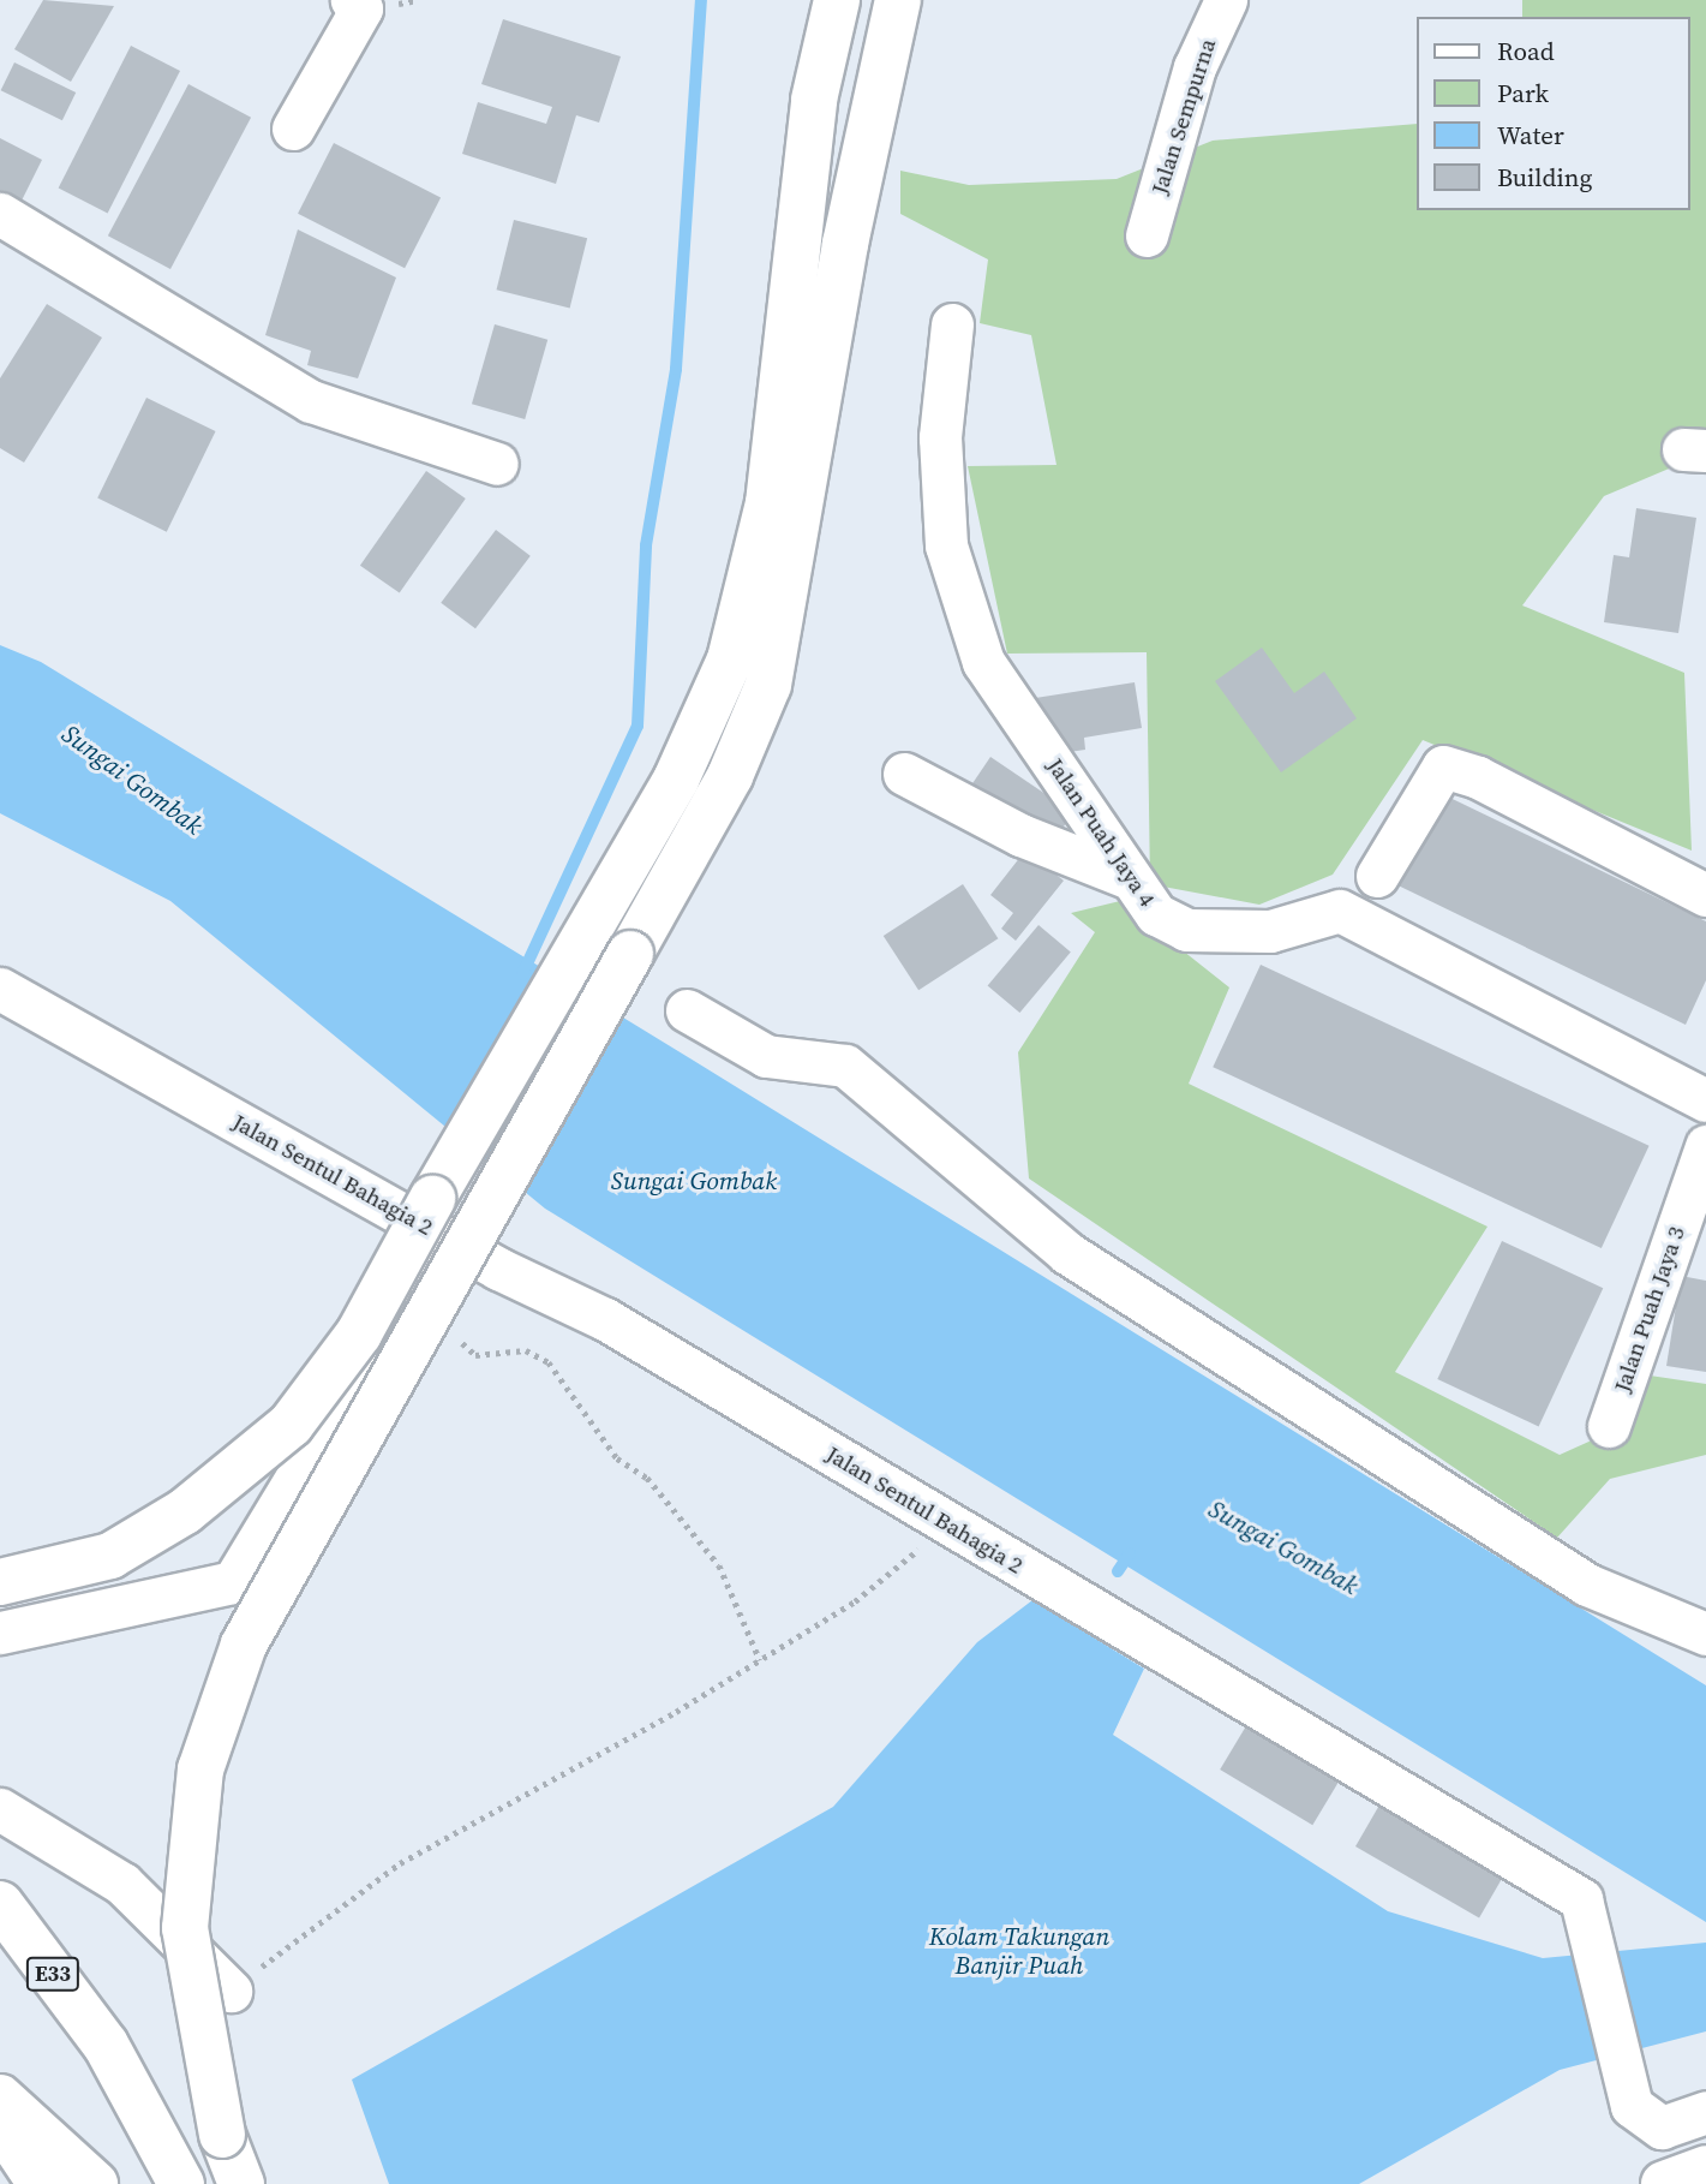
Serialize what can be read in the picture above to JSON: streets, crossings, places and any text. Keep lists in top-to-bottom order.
{
  "streets": {
    "highway": ["E33"],
    "street": [
      "Jalan Sempurna",
      "Jalan Puah Jaya 4",
      "Jalan Sentul Bahagia 2",
      "Jalan Puah Jaya 3"
    ]
  },
  "water": ["Sungai Gombak", "Kolam Takungan Banjir Puah"],
  "legend": [
    "Road",
    "Park",
    "Water",
    "Building"
  ]
}
